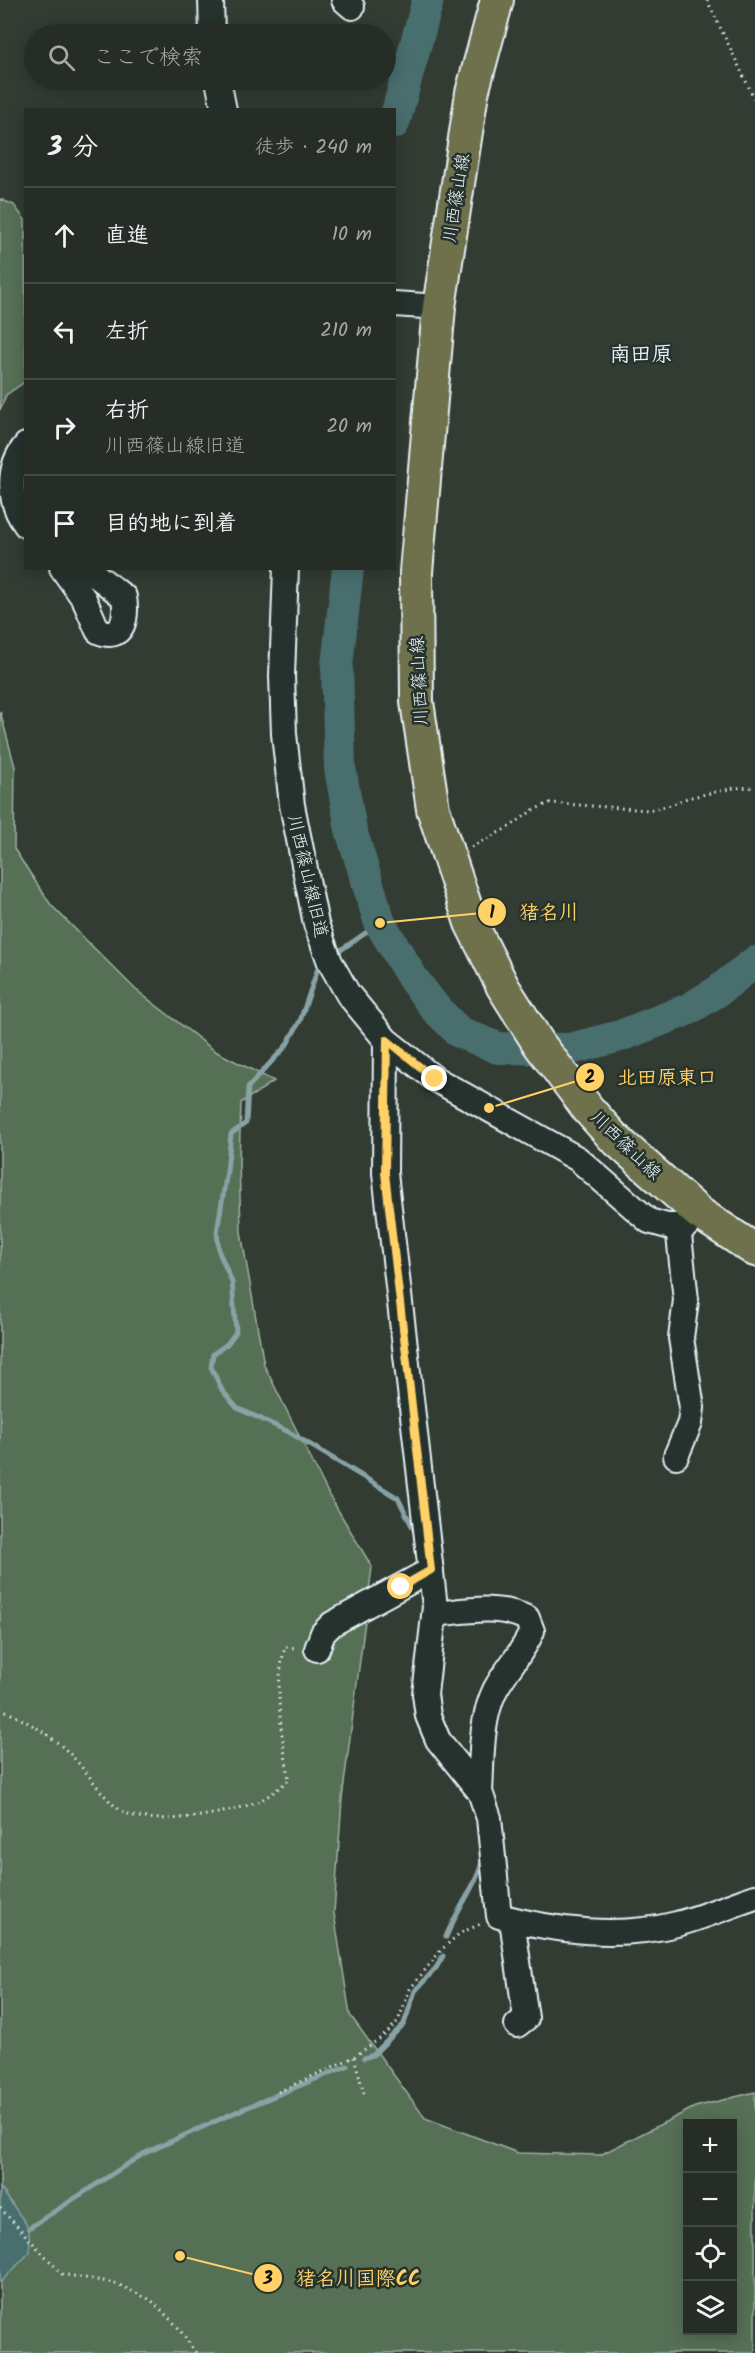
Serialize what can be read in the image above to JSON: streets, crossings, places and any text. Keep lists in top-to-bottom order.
{
  "streets": {
    "main road": ["川西篠山線"],
    "street": ["川西篠山線旧道"]
  },
  "crossings": [
    ["川西篠山線", "川西篠山線旧道"]
  ],
  "districts": ["南田原"],
  "places": ["猪名川", "北田原東口", "猪名川国際CC"],
  "page": {
    "search": "ここで検索",
    "heading": ["3 分", "徒歩 · 240 m"],
    "list": [
      ["直進", "10 m"],
      ["左折", "210 m"],
      ["右折", "川西篠山線旧道", "20 m"],
      "目的地に到着"
    ],
    "map_buttons": ["+", "−"]
  }
}
